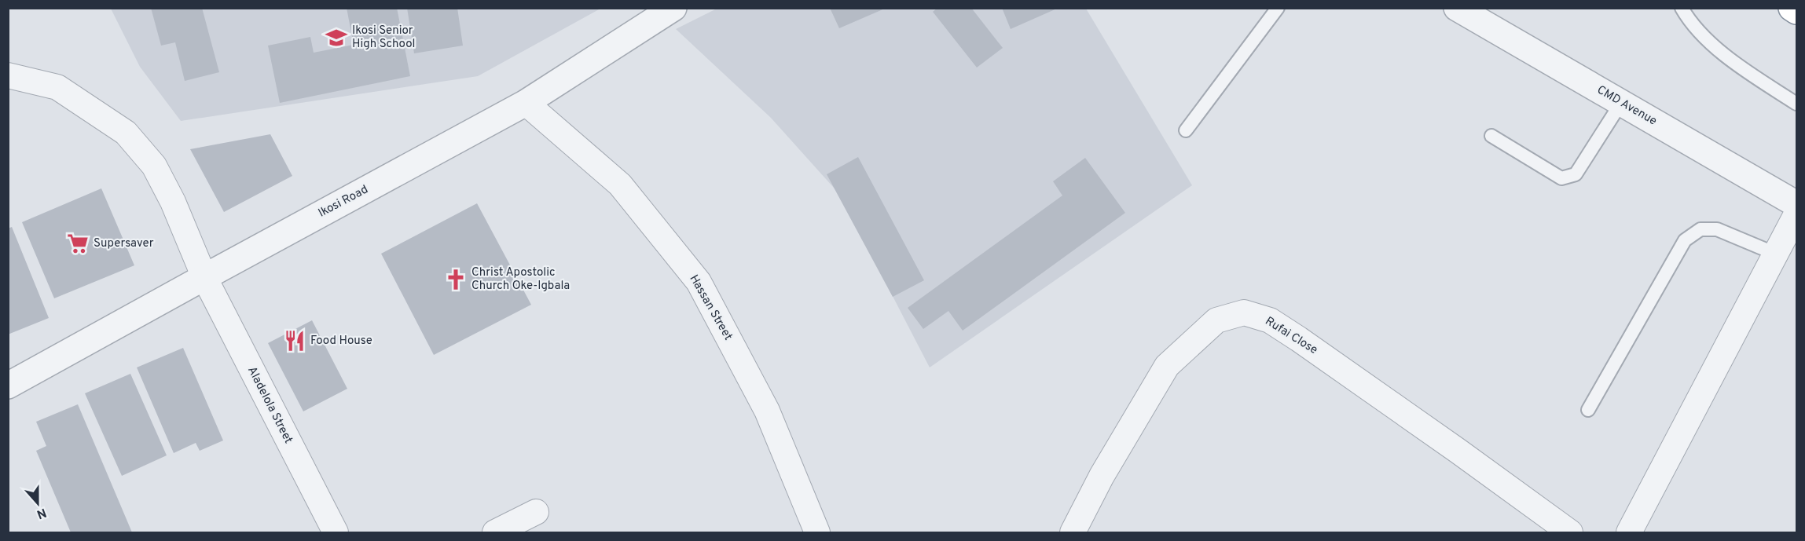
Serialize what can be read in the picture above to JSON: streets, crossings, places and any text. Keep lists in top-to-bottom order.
{
  "streets": {
    "street": [
      "CMD Avenue",
      "Ikosi Road",
      "Hassan Street",
      "Rufai Close",
      "Aladelola Street"
    ]
  },
  "crossings": [
    ["Ikosi Road", "Hassan Street"],
    ["Ikosi Road", "Aladelola Street"]
  ],
  "places": {
    "school or university": ["Ikosi Senior High School"],
    "supermarket": ["Supersaver"],
    "church": ["Christ Apostolic Church Oke-Igbala"],
    "restaurant": ["Food House"]
  },
  "north": "bottom"
}
